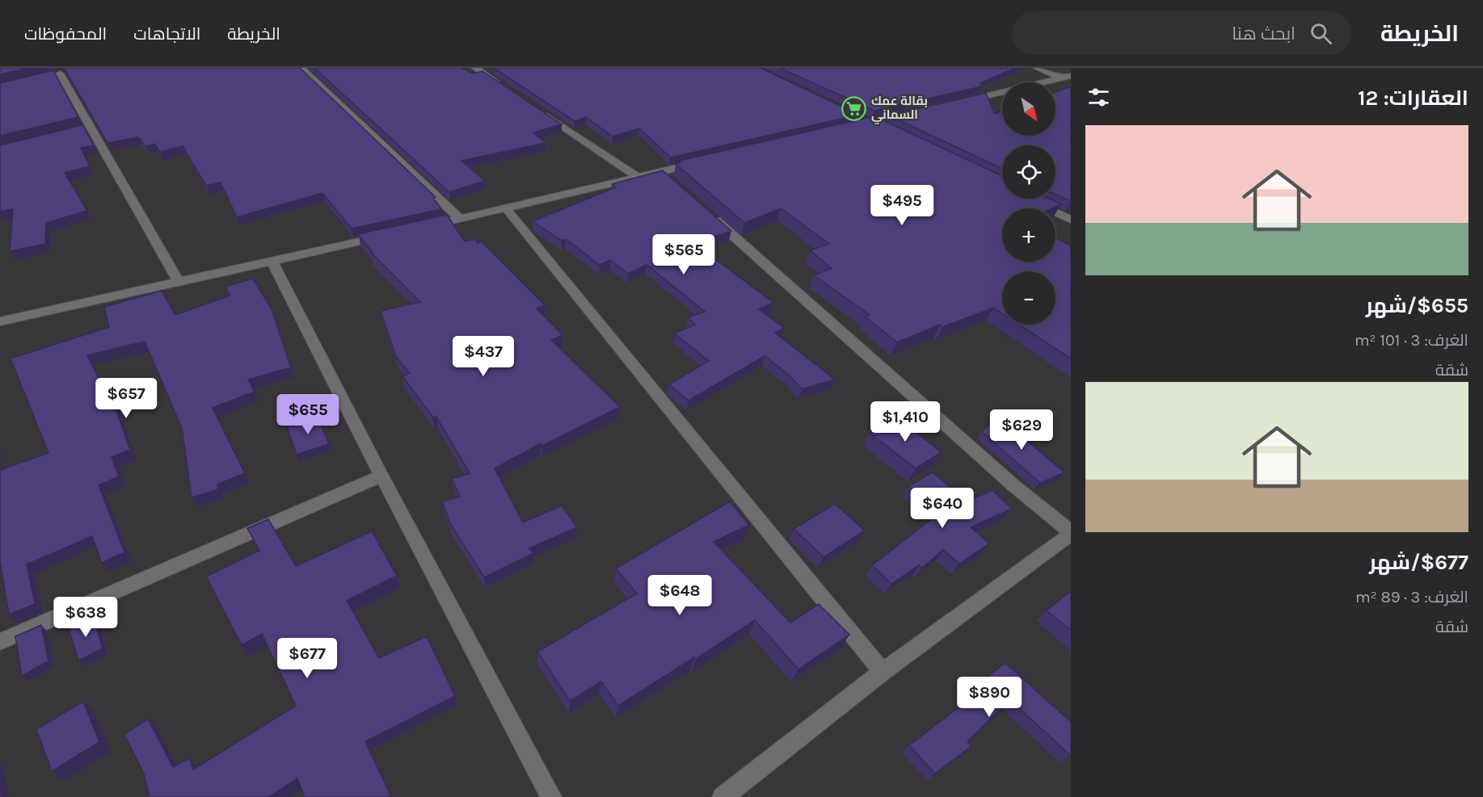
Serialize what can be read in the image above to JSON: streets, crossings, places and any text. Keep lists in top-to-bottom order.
{
  "places": {
    "supermarket": ["بقالة عمك السماني"]
  },
  "north": "bottom right",
  "page": {
    "header": "الخريطة",
    "search": "ابحث هنا",
    "nav": ["الخريطة", "الاتجاهات", "المحفوظات"],
    "heading": "العقارات: 12",
    "map_buttons": ["+", "−"],
    "list": [
      {
        "name": "$655/شهر",
        "note": "الغرف: 3 · 101 m² · شقة"
      },
      {
        "name": "$677/شهر",
        "note": "الغرف: 3 · 89 m² · شقة"
      }
    ],
    "price": [
      "$495",
      "$565",
      "$437",
      "$657",
      "$655",
      "$1,410",
      "$629",
      "$640",
      "$648",
      "$638",
      "$677",
      "$890"
    ]
  }
}
